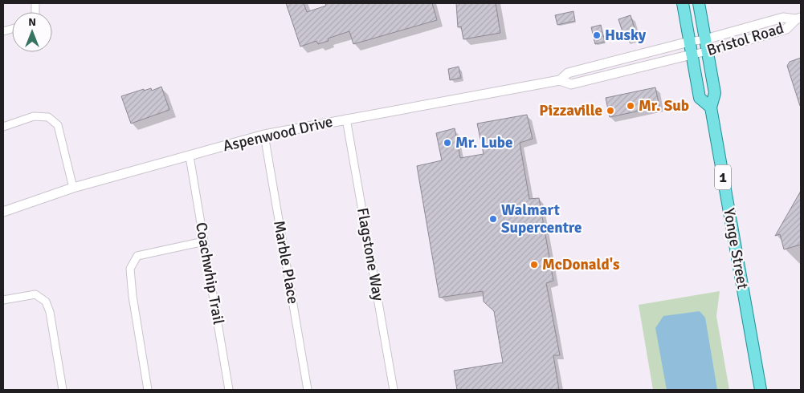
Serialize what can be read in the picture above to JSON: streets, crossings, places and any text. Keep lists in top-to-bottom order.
{
  "streets": {
    "main road": ["1", "Yonge Street"],
    "street": [
      "Bristol Road",
      "Aspenwood Drive",
      "Flagstone Way",
      "Marble Place",
      "Coachwhip Trail"
    ]
  },
  "crossings": [
    ["Bristol Road", "Aspenwood Drive"],
    ["Bristol Road", "Yonge Street"],
    ["Aspenwood Drive", "Yonge Street"],
    ["Aspenwood Drive", "Flagstone Way"],
    ["Aspenwood Drive", "Marble Place"],
    ["Aspenwood Drive", "Coachwhip Trail"]
  ],
  "places": [
    "Husky",
    "Mr. Sub",
    "Pizzaville",
    "Mr. Lube",
    "Walmart Supercentre",
    "McDonald's"
  ],
  "north": "top"
}
